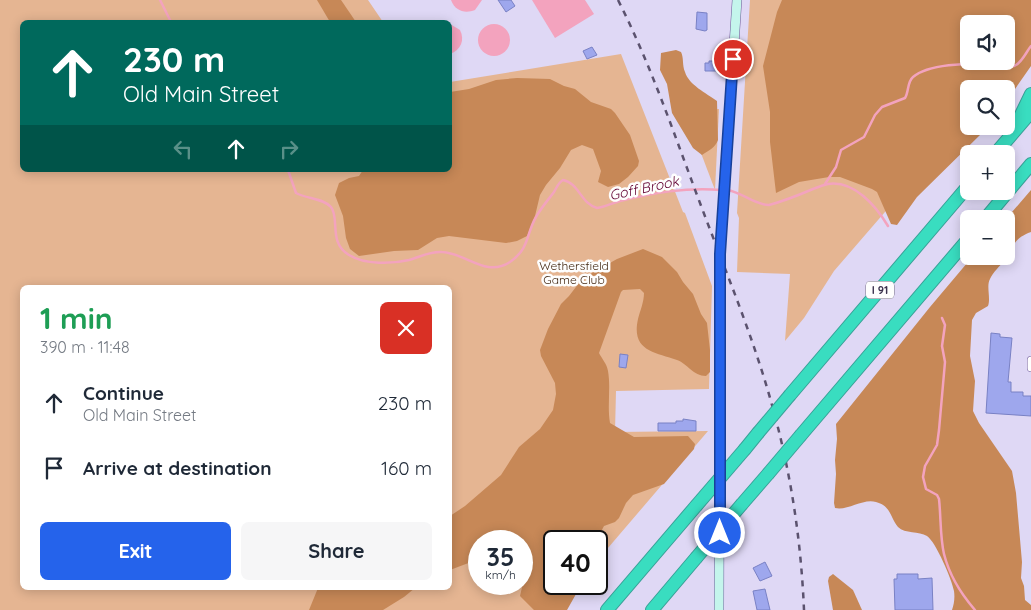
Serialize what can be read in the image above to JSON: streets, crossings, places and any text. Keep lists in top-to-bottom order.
{
  "streets": {
    "highway": ["I 91"]
  },
  "water": ["Goff Brook"],
  "parks": ["Wethersfield Game Club"],
  "page": {
    "map_buttons": ["+", "−"],
    "turn": ["230 m", "Old Main Street"],
    "heading": ["1 min", "390 m · 11:48"],
    "list": [
      {
        "name": "Continue",
        "note": "Old Main Street",
        "value": "230 m"
      },
      {
        "name": "Arrive at destination",
        "value": "160 m"
      }
    ],
    "buttons": ["Exit", "Share"],
    "speed": "35 km/h",
    "limit": "40"
  }
}
